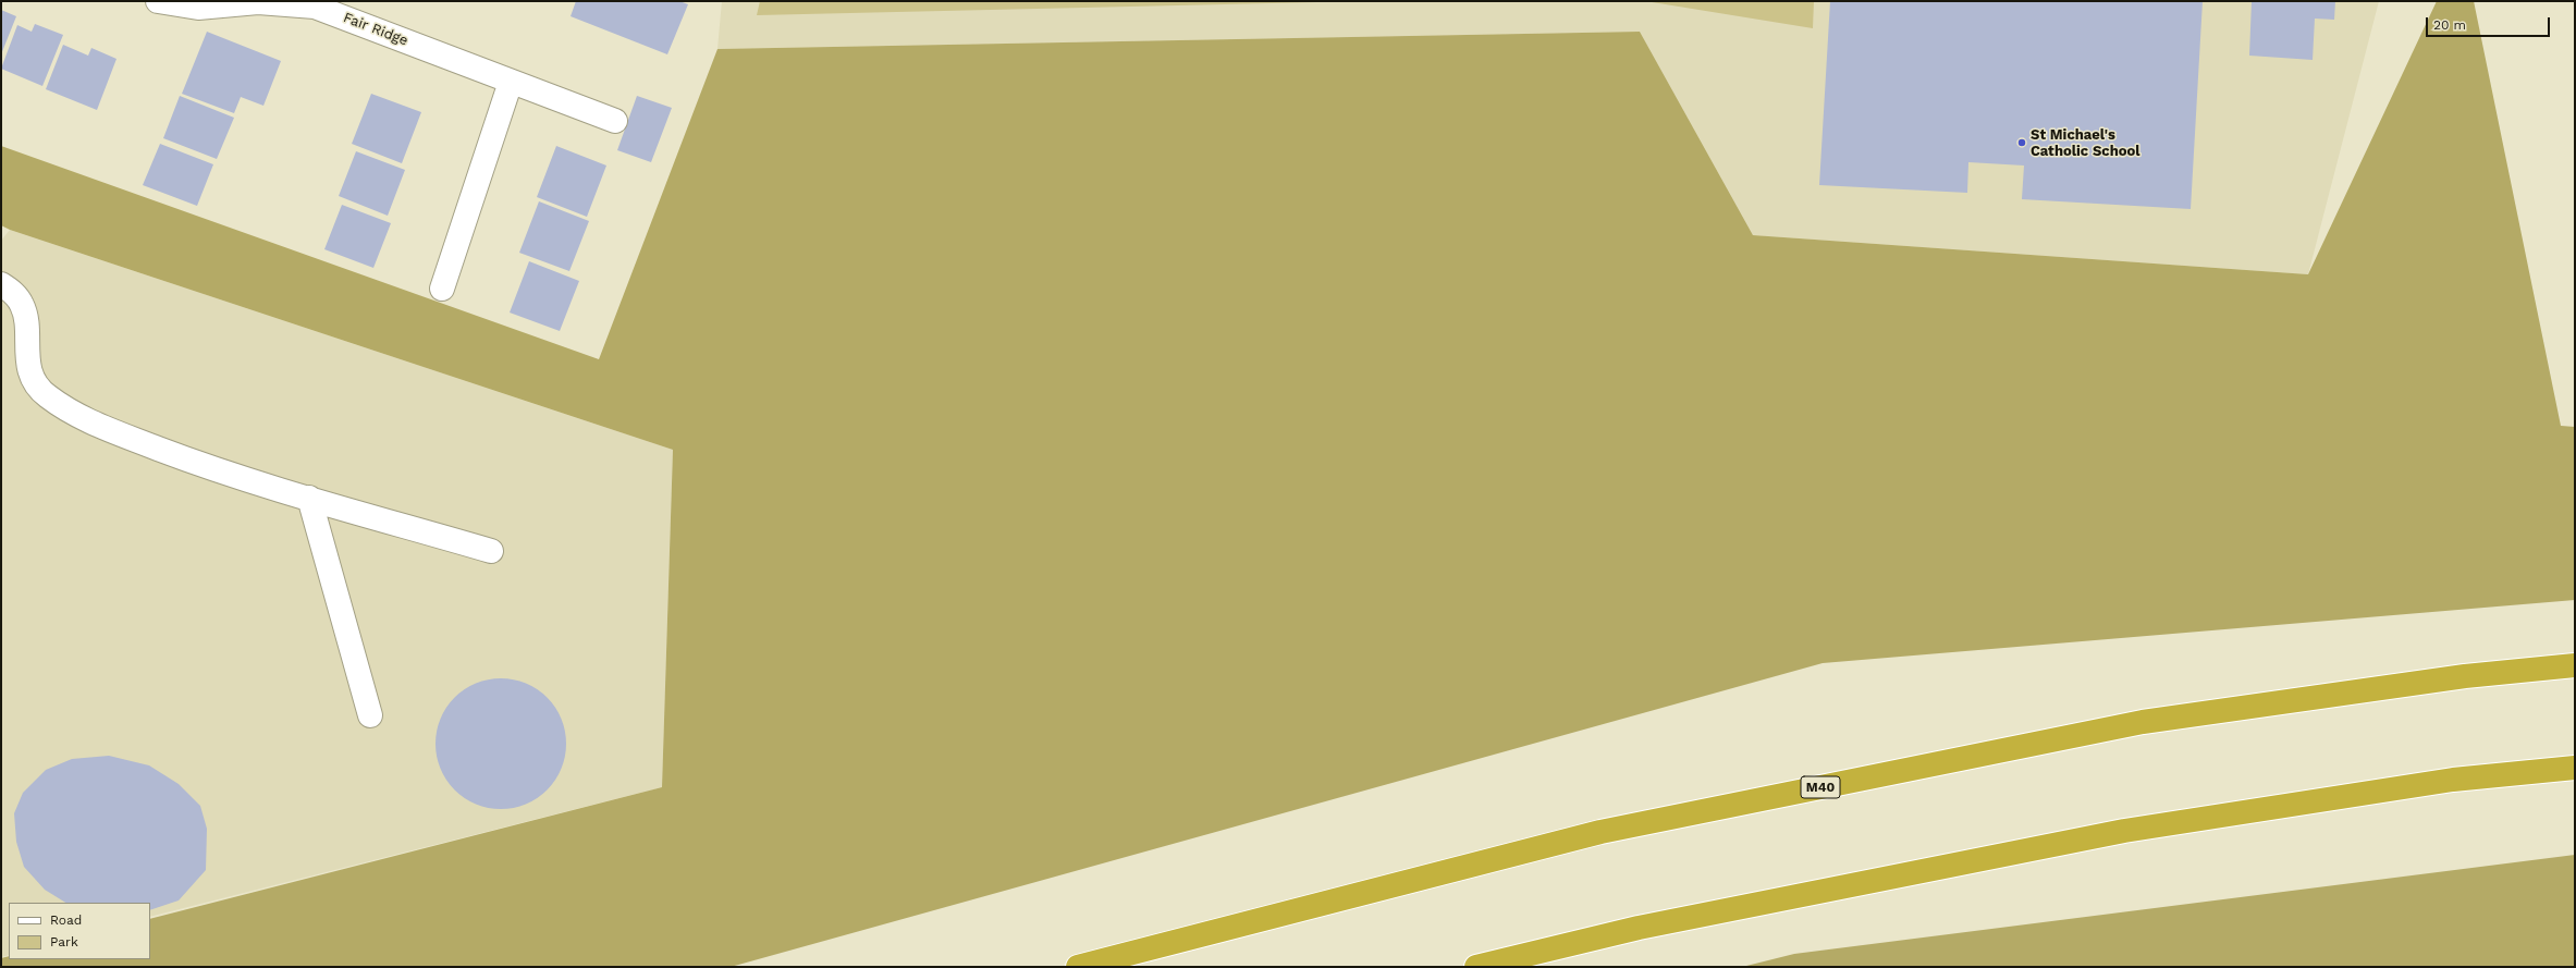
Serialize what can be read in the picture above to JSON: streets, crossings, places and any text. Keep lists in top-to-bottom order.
{
  "streets": {
    "highway": ["M40"],
    "street": ["Fair Ridge"]
  },
  "places": ["St Michael's Catholic School"],
  "legend": ["Road", "Park"],
  "scale_bar": "20 m"
}
